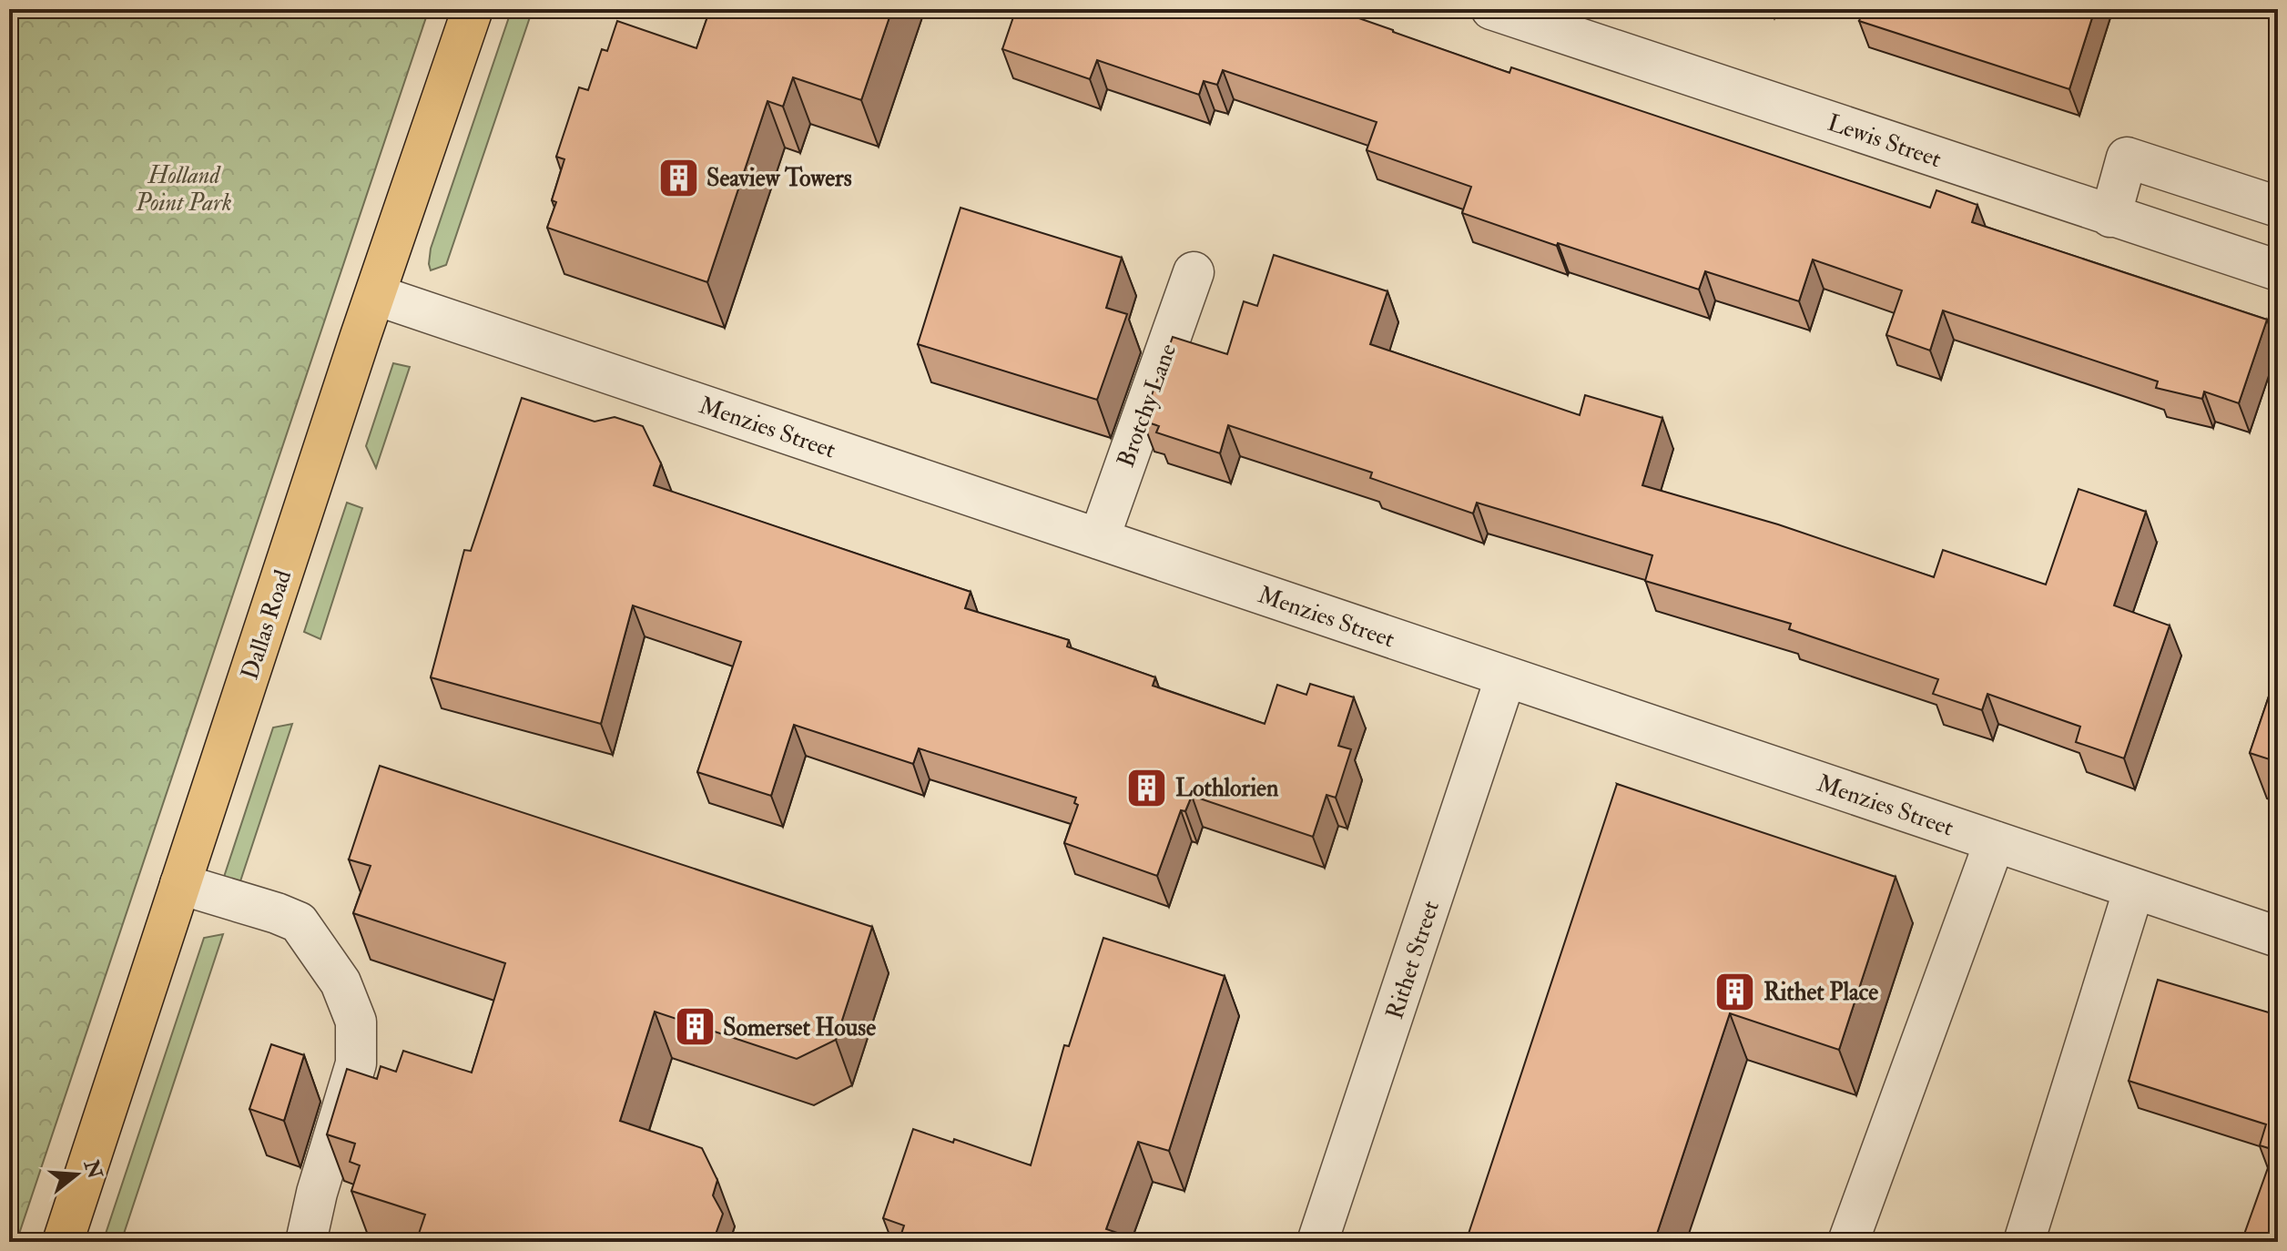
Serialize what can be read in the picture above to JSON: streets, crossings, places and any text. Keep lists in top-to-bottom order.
{
  "streets": {
    "main road": ["Dallas Road"],
    "street": [
      "Lewis Street",
      "Brotchy Lane",
      "Menzies Street",
      "Rithet Street"
    ]
  },
  "crossings": [
    ["Brotchy Lane", "Menzies Street"],
    ["Menzies Street", "Dallas Road"],
    ["Menzies Street", "Rithet Street"]
  ],
  "parks": ["Holland Point Park"],
  "places": {
    "building": [
      "Seaview Towers",
      "Lothlorien",
      "Rithet Place",
      "Somerset House"
    ]
  },
  "north": "right"
}
